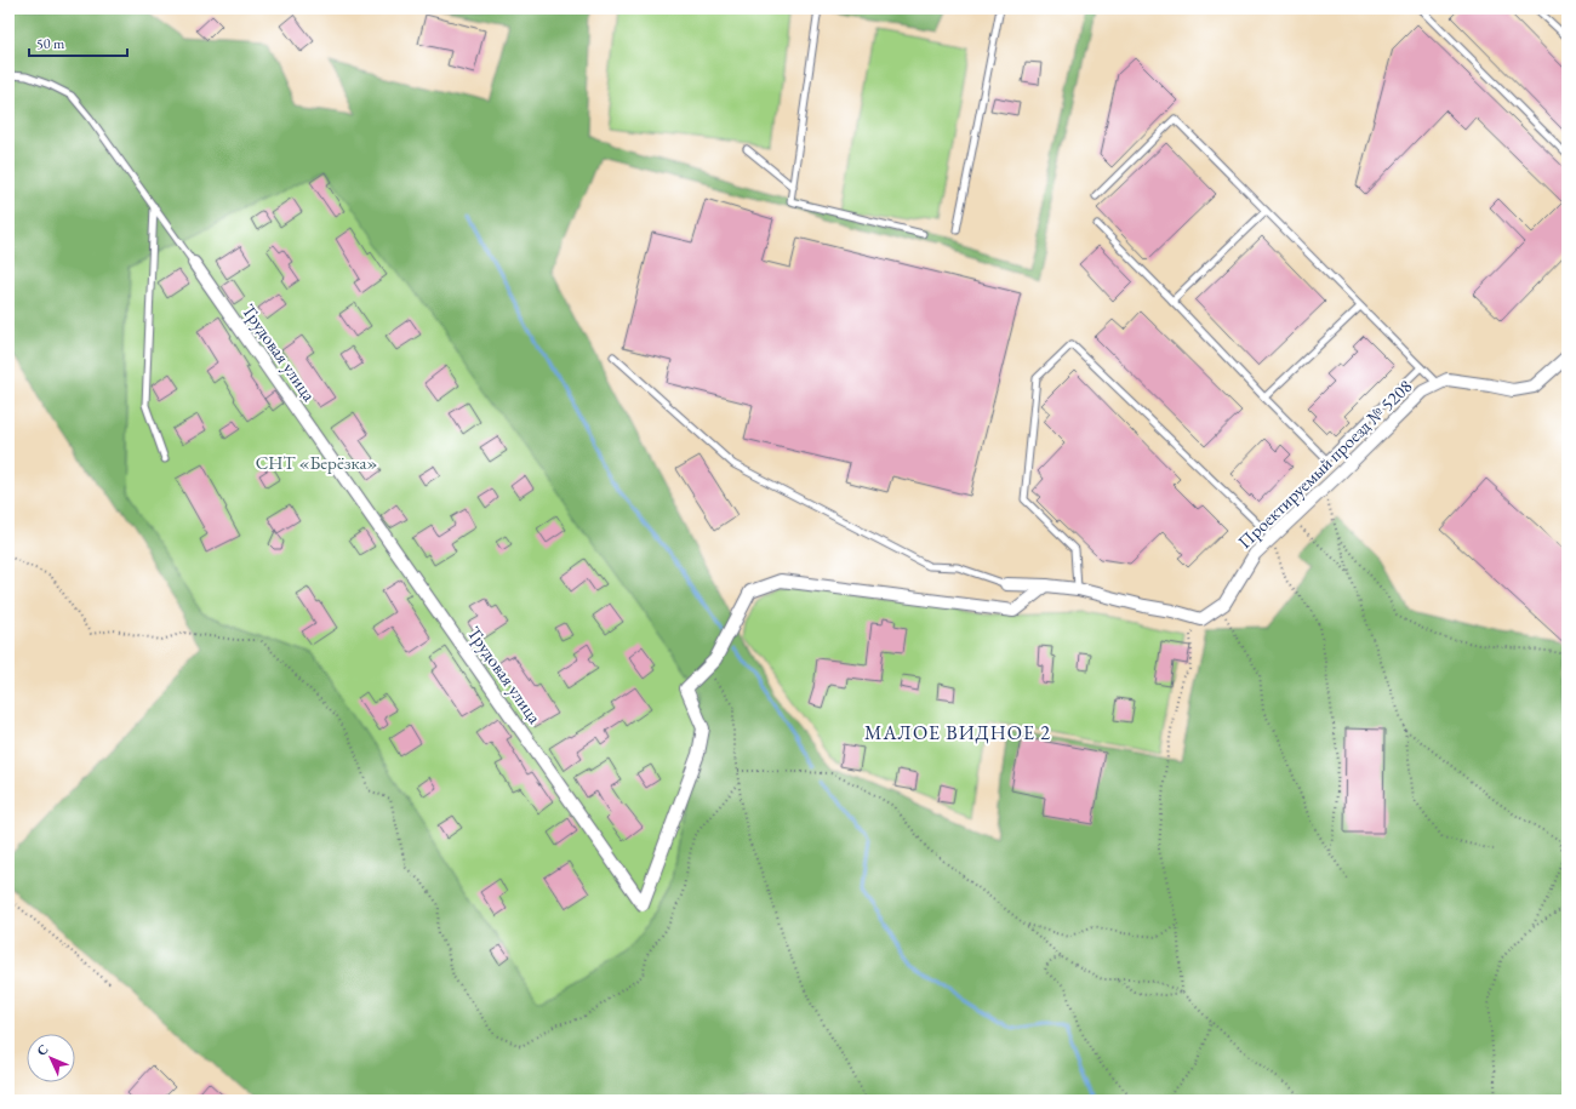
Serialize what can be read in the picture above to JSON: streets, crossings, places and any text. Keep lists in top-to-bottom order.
{
  "streets": {
    "street": ["Трудовая улица", "Проектируемый проезд № 5208"]
  },
  "districts": ["МАЛОЕ ВИДНОЕ 2"],
  "parks": ["СНТ «Берёзка»"],
  "scale_bar": "50 m",
  "north": "top left"
}
